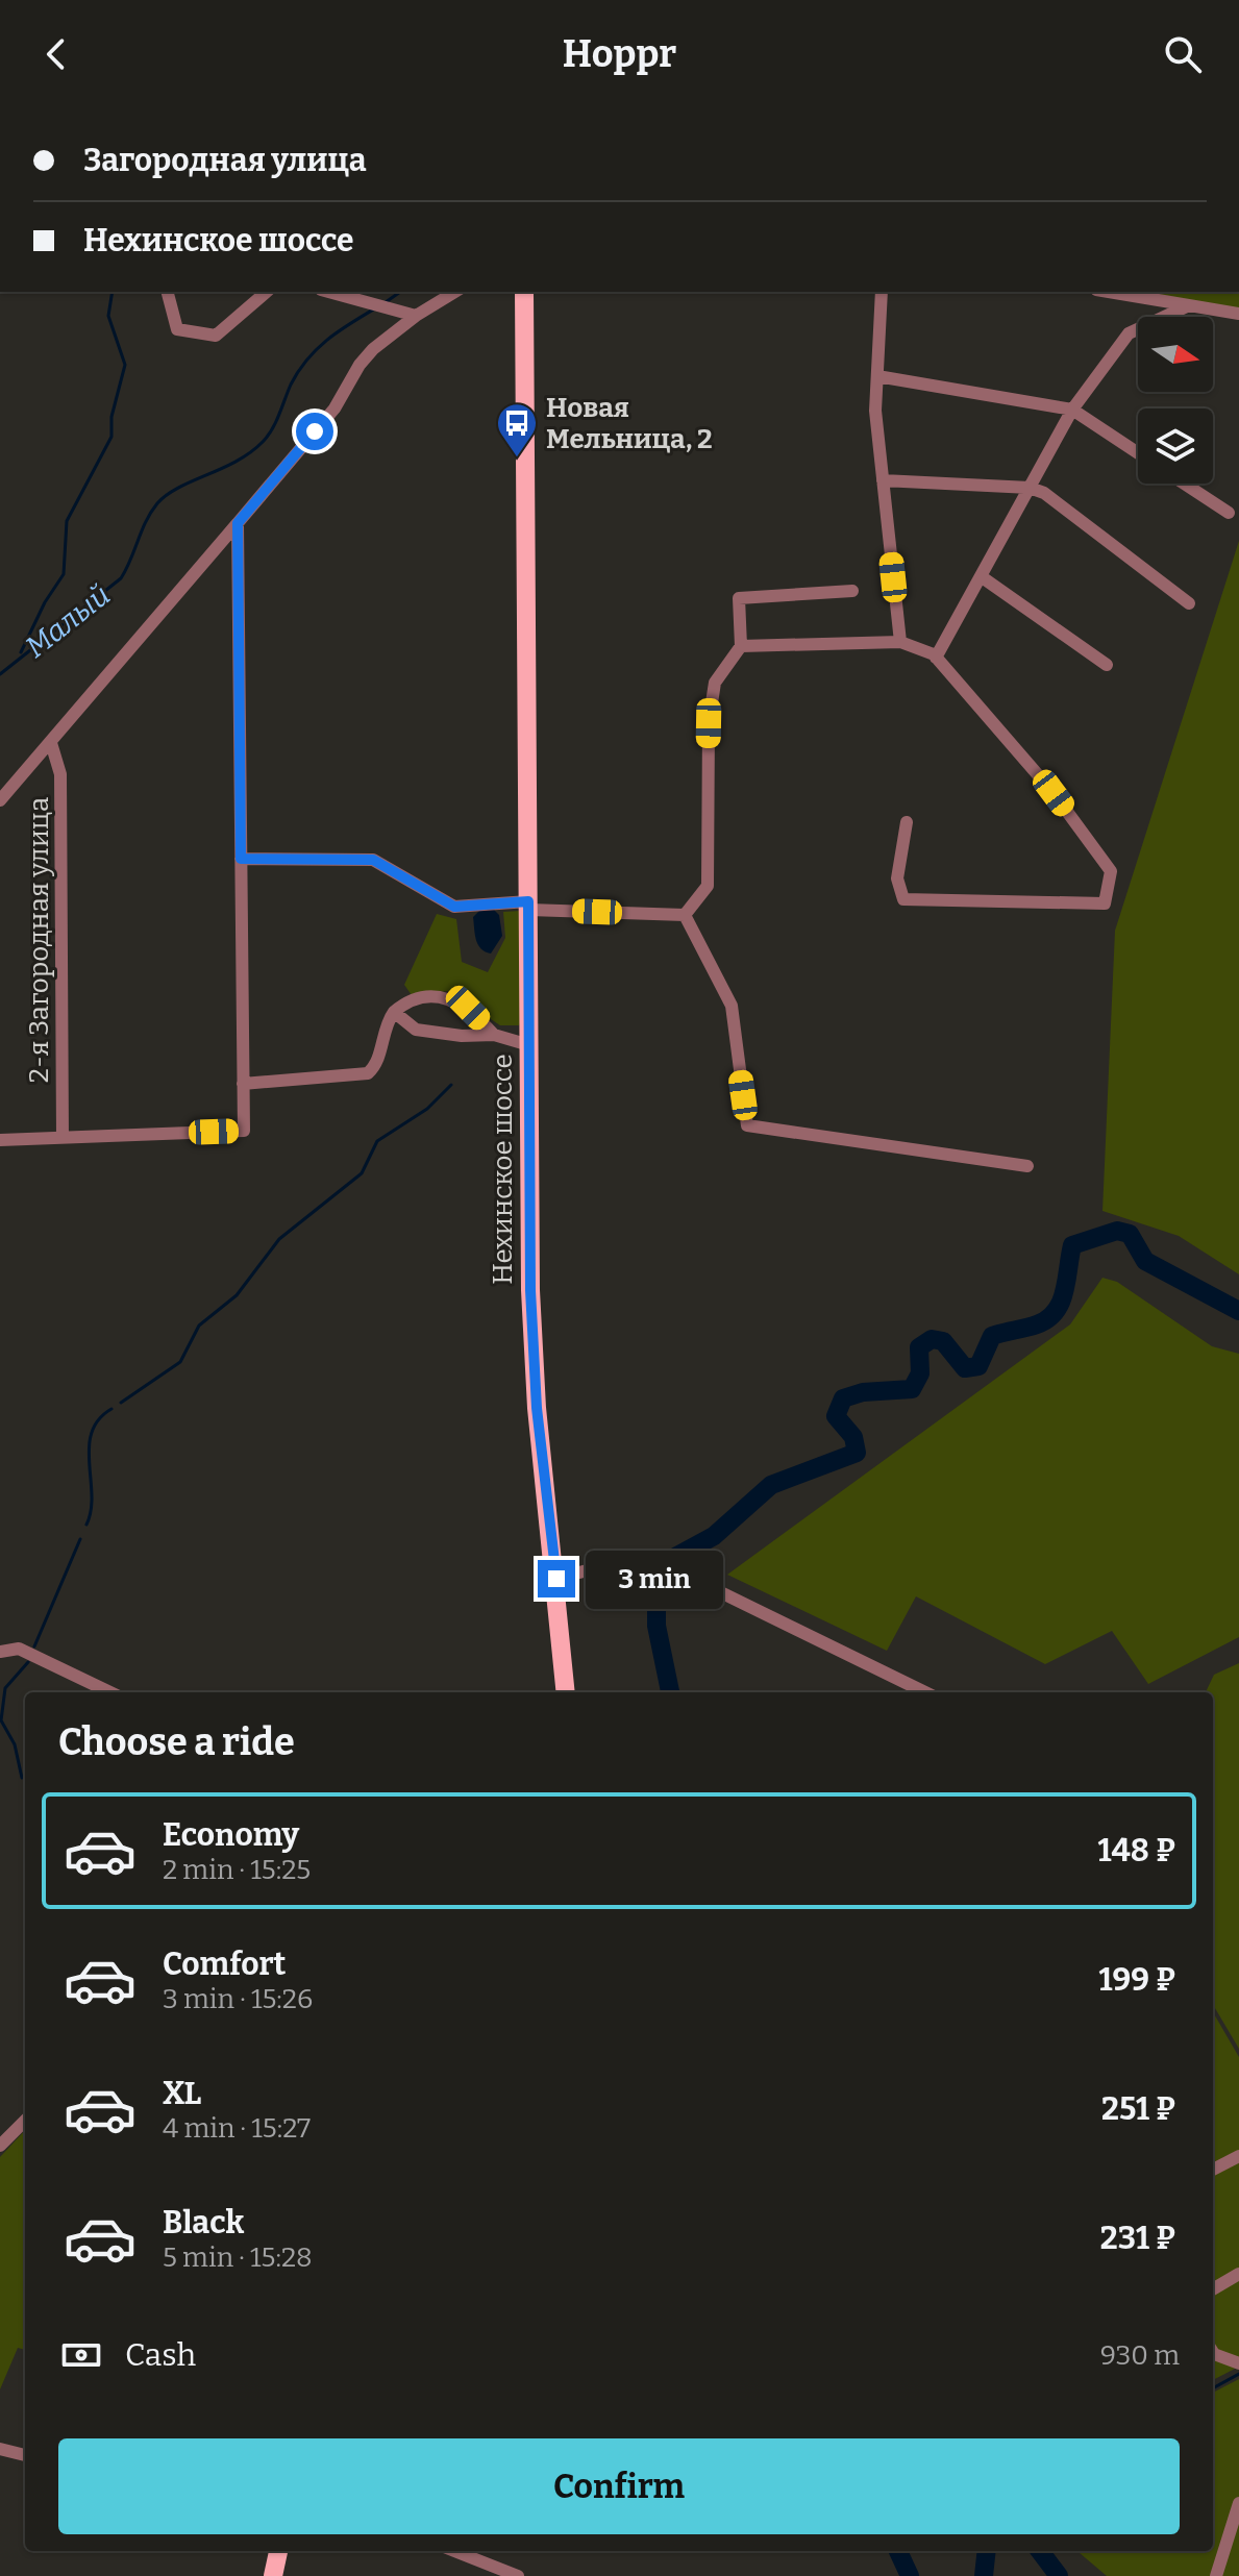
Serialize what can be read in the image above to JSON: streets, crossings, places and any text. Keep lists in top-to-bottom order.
{
  "streets": {
    "main road": ["Нехинское шоссе"],
    "street": ["2-я Загородная улица"]
  },
  "water": ["Малый"],
  "places": {
    "bus stop": ["Новая Мельница, 2"]
  },
  "north": "right",
  "page": {
    "header": "Hoppr",
    "banner": ["Загородная улица", "Нехинское шоссе"],
    "bubble": "3 min",
    "heading": "Choose a ride",
    "list": [
      {
        "name": "Economy",
        "note": "2 min · 15:25",
        "value": "148 ₽"
      },
      {
        "name": "Comfort",
        "note": "3 min · 15:26",
        "value": "199 ₽"
      },
      {
        "name": "XL",
        "note": "4 min · 15:27",
        "value": "251 ₽"
      },
      {
        "name": "Black",
        "note": "5 min · 15:28",
        "value": "231 ₽"
      }
    ],
    "pay": ["Cash", "930 m"],
    "buttons": "Confirm"
  }
}
